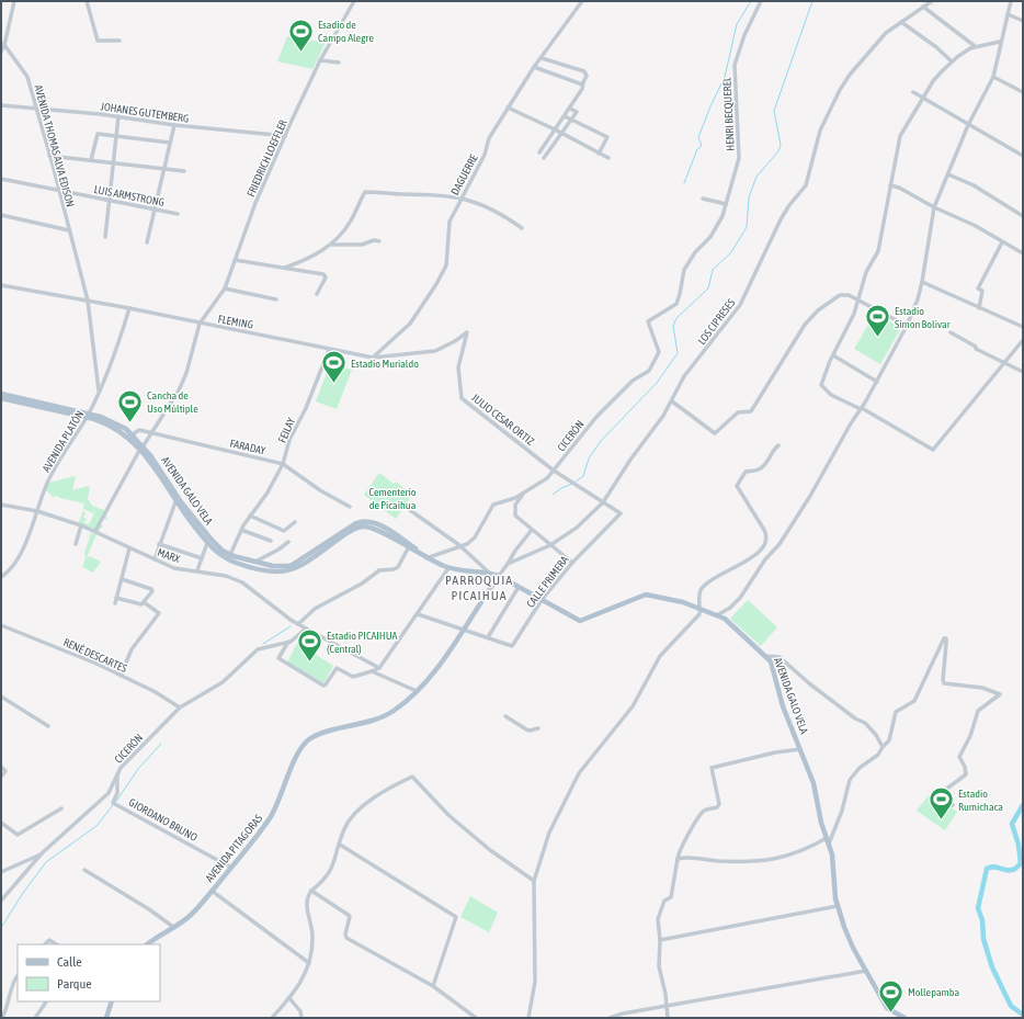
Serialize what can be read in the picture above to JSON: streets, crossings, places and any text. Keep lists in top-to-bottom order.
{
  "streets": {
    "main road": ["AVENIDA GALO VELA", "AVENIDA PITAGORAS"],
    "street": [
      "JOHANES GUTEMBERG",
      "HENRI BECQUEREL",
      "AVENIDA THOMAS ALVA EDISON",
      "FRIEDRICH LOEFFLER",
      "DAGUERRE",
      "LUIS ARMSTRONG",
      "FLEMING",
      "LOS CIPRESES",
      "JULIO CESAR ORTIZ",
      "FEILAY",
      "CICERÓN",
      "AVENIDA PLATÓN",
      "FARADAY",
      "MARX",
      "CALLE PRIMERA",
      "RENÉ DESCARTES",
      "GIORDANO BRUNO"
    ]
  },
  "crossings": [
    ["JOHANES GUTEMBERG", "AVENIDA THOMAS ALVA EDISON"],
    ["JOHANES GUTEMBERG", "FRIEDRICH LOEFFLER"],
    ["HENRI BECQUEREL", "CICERÓN"],
    ["AVENIDA THOMAS ALVA EDISON", "LUIS ARMSTRONG"],
    ["AVENIDA THOMAS ALVA EDISON", "FLEMING"],
    ["AVENIDA THOMAS ALVA EDISON", "AVENIDA PLATÓN"],
    ["FRIEDRICH LOEFFLER", "FLEMING"],
    ["DAGUERRE", "FLEMING"],
    ["FLEMING", "JULIO CESAR ORTIZ"],
    ["FLEMING", "FEILAY"],
    ["FLEMING", "AVENIDA PLATÓN"],
    ["LOS CIPRESES", "JULIO CESAR ORTIZ"],
    ["LOS CIPRESES", "CALLE PRIMERA"],
    ["JULIO CESAR ORTIZ", "CICERÓN"],
    ["JULIO CESAR ORTIZ", "CALLE PRIMERA"],
    ["FEILAY", "FARADAY"],
    ["FEILAY", "AVENIDA GALO VELA"],
    ["CICERÓN", "AVENIDA GALO VELA"],
    ["CICERÓN", "MARX"],
    ["CICERÓN", "RENÉ DESCARTES"],
    ["CICERÓN", "GIORDANO BRUNO"],
    ["AVENIDA PLATÓN", "AVENIDA GALO VELA"],
    ["AVENIDA PLATÓN", "MARX"],
    ["FARADAY", "AVENIDA GALO VELA"],
    ["AVENIDA GALO VELA", "CALLE PRIMERA"],
    ["AVENIDA GALO VELA", "AVENIDA PITAGORAS"],
    ["GIORDANO BRUNO", "AVENIDA PITAGORAS"]
  ],
  "districts": ["PARROQUIA PICAIHUA"],
  "parks": ["Cementerio de Picaihua"],
  "places": {
    "sports": [
      "Esadio de Campo Alegre",
      "Estadio Simon Bolivar",
      "Estadio Murialdo",
      "Cancha de Uso Múltiple",
      "Estadio PICAIHUA (Central)",
      "Estadio Rumichaca",
      "Mollepamba"
    ]
  },
  "legend": ["Calle", "Parque"]
}
